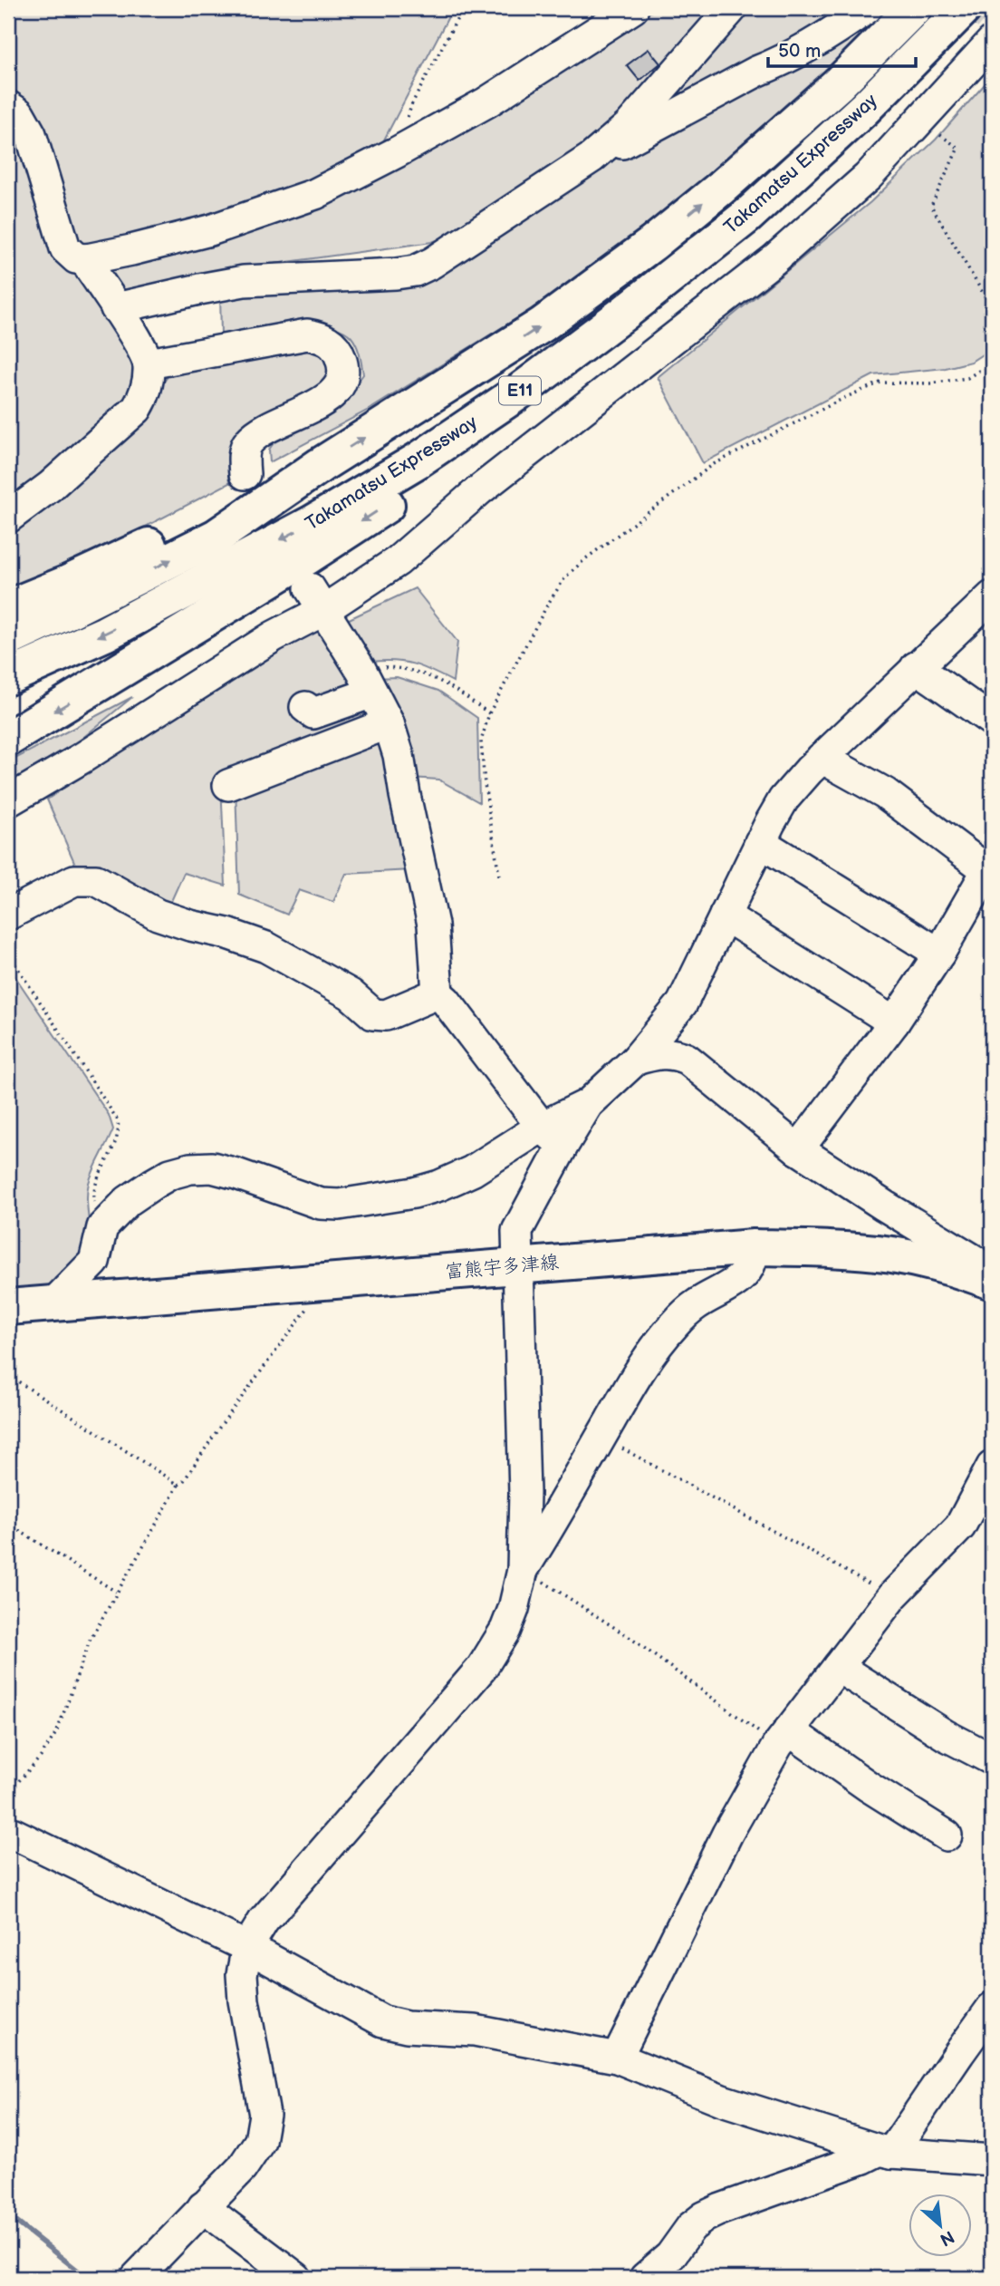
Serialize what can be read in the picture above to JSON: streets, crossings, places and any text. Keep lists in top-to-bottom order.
{
  "streets": {
    "main road": ["Takamatsu Expressway", "E11", "富熊宇多津線"]
  },
  "scale_bar": "50 m",
  "north": "bottom right"
}
